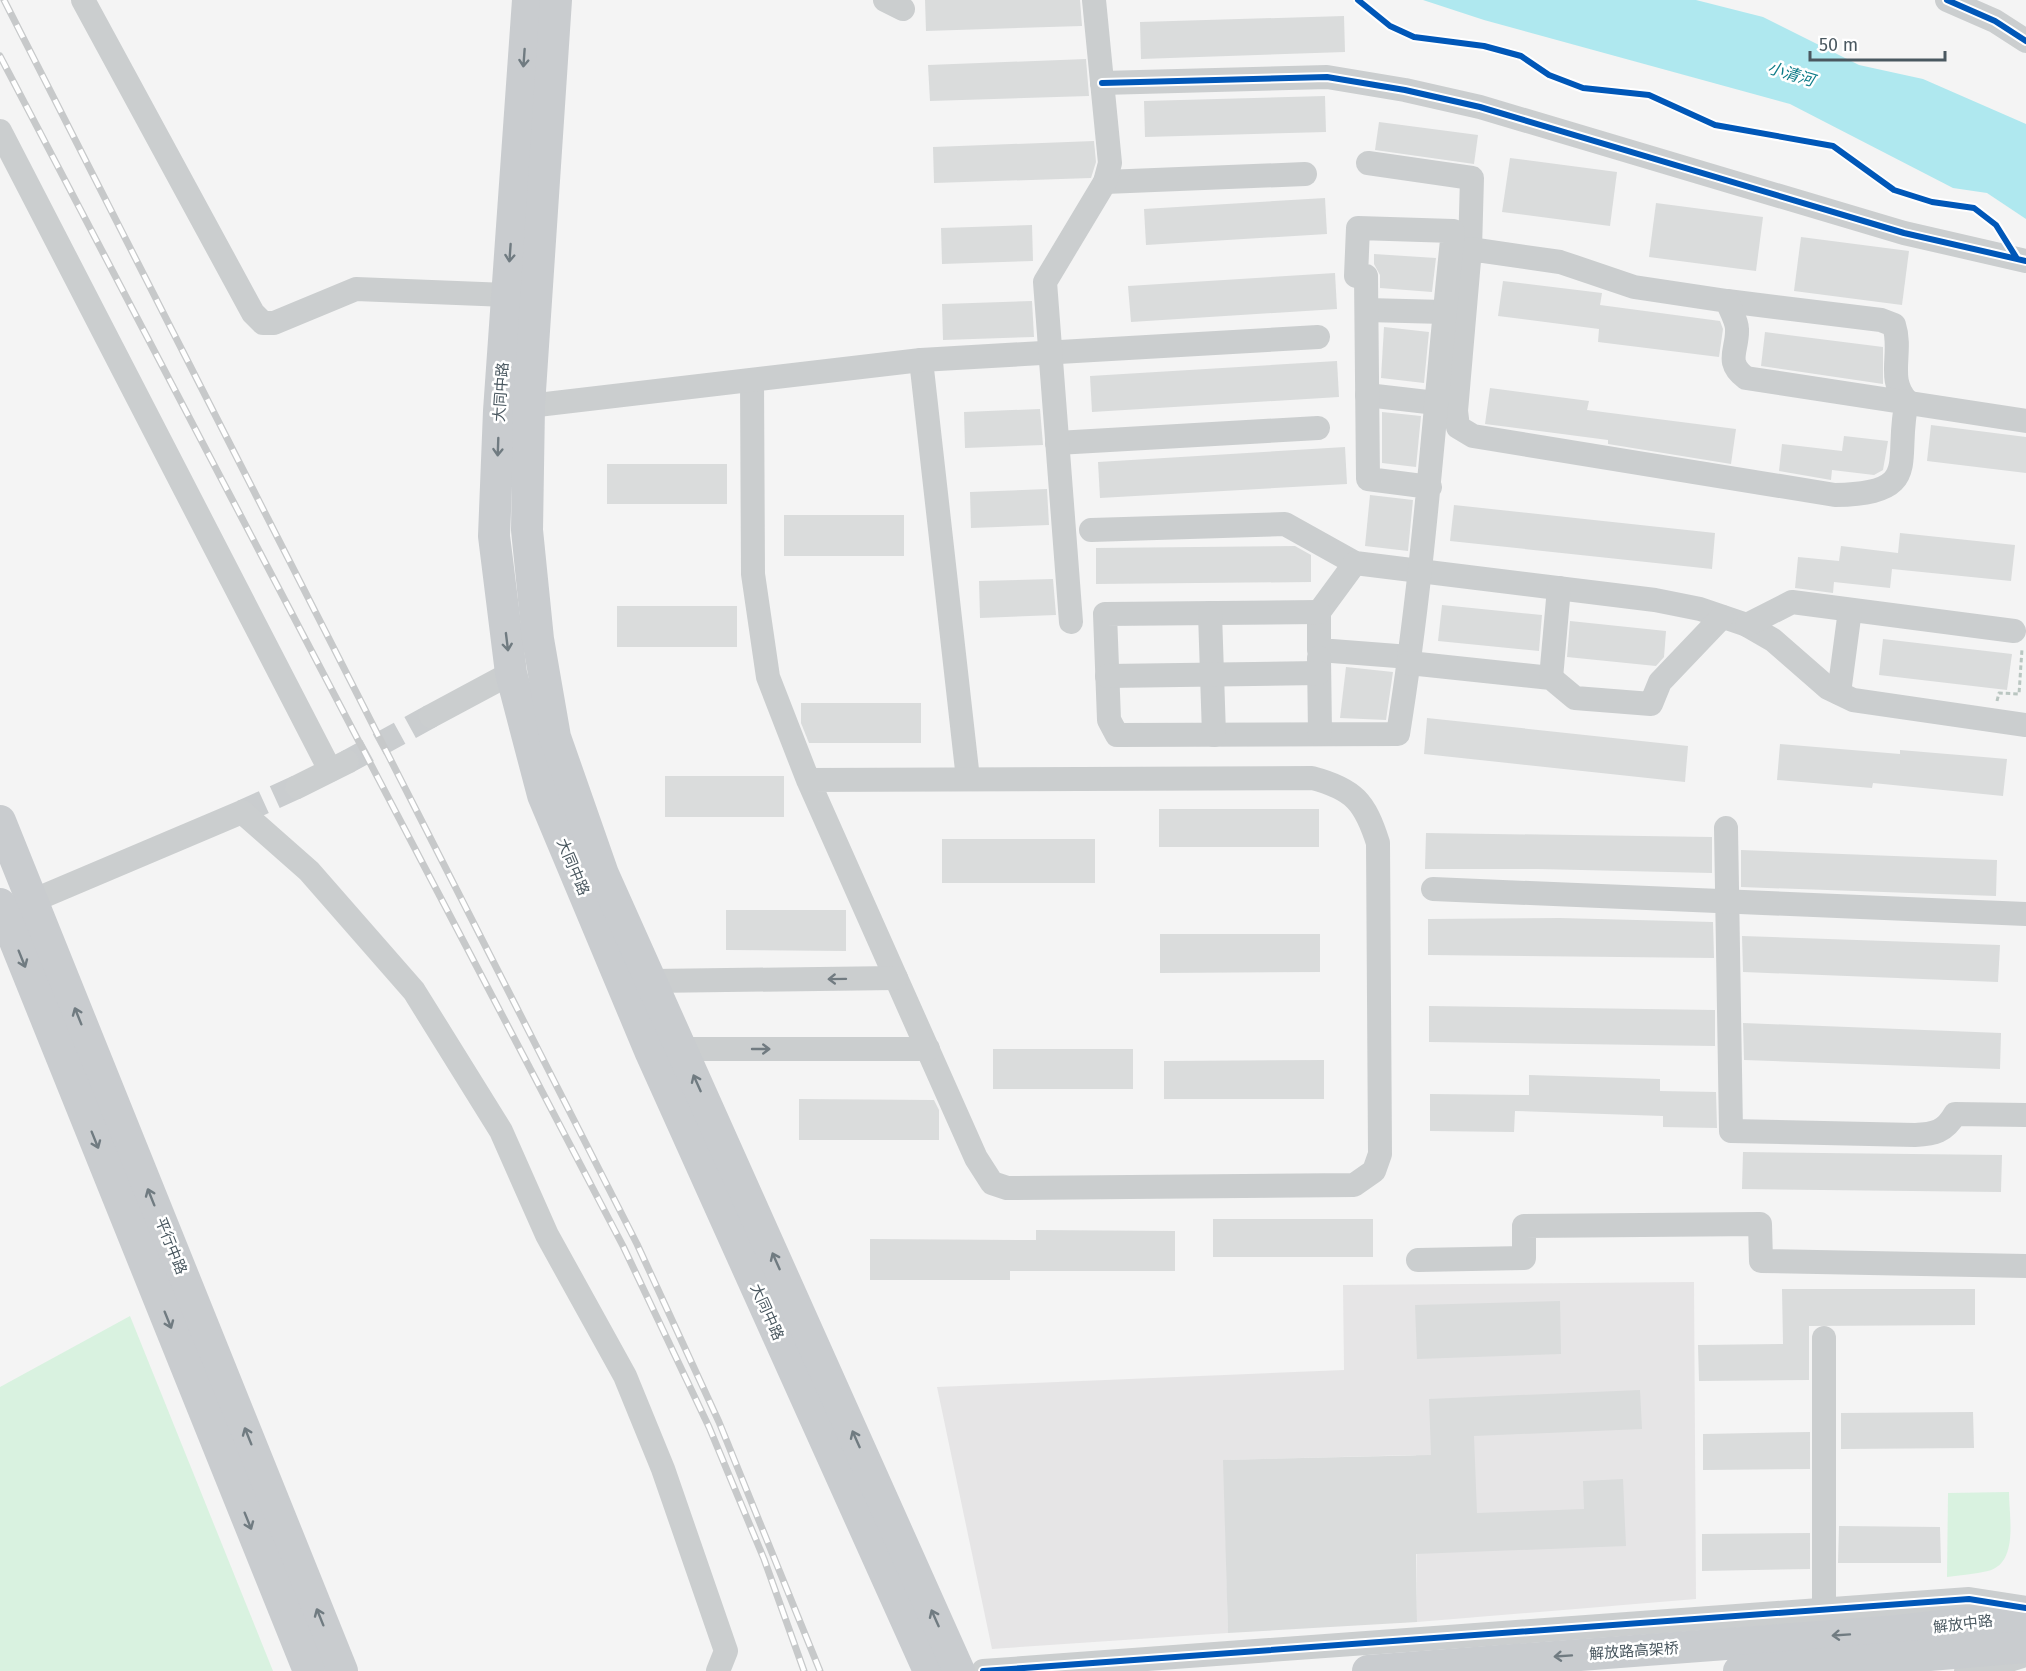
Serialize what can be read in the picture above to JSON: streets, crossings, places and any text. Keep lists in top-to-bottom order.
{
  "streets": {
    "main road": [
      "大同中路",
      "平行中路",
      "解放中路",
      "解放路高架桥"
    ]
  },
  "crossings": [
    ["解放中路", "解放路高架桥"]
  ],
  "water": ["小清河"],
  "scale_bar": "50 m"
}
